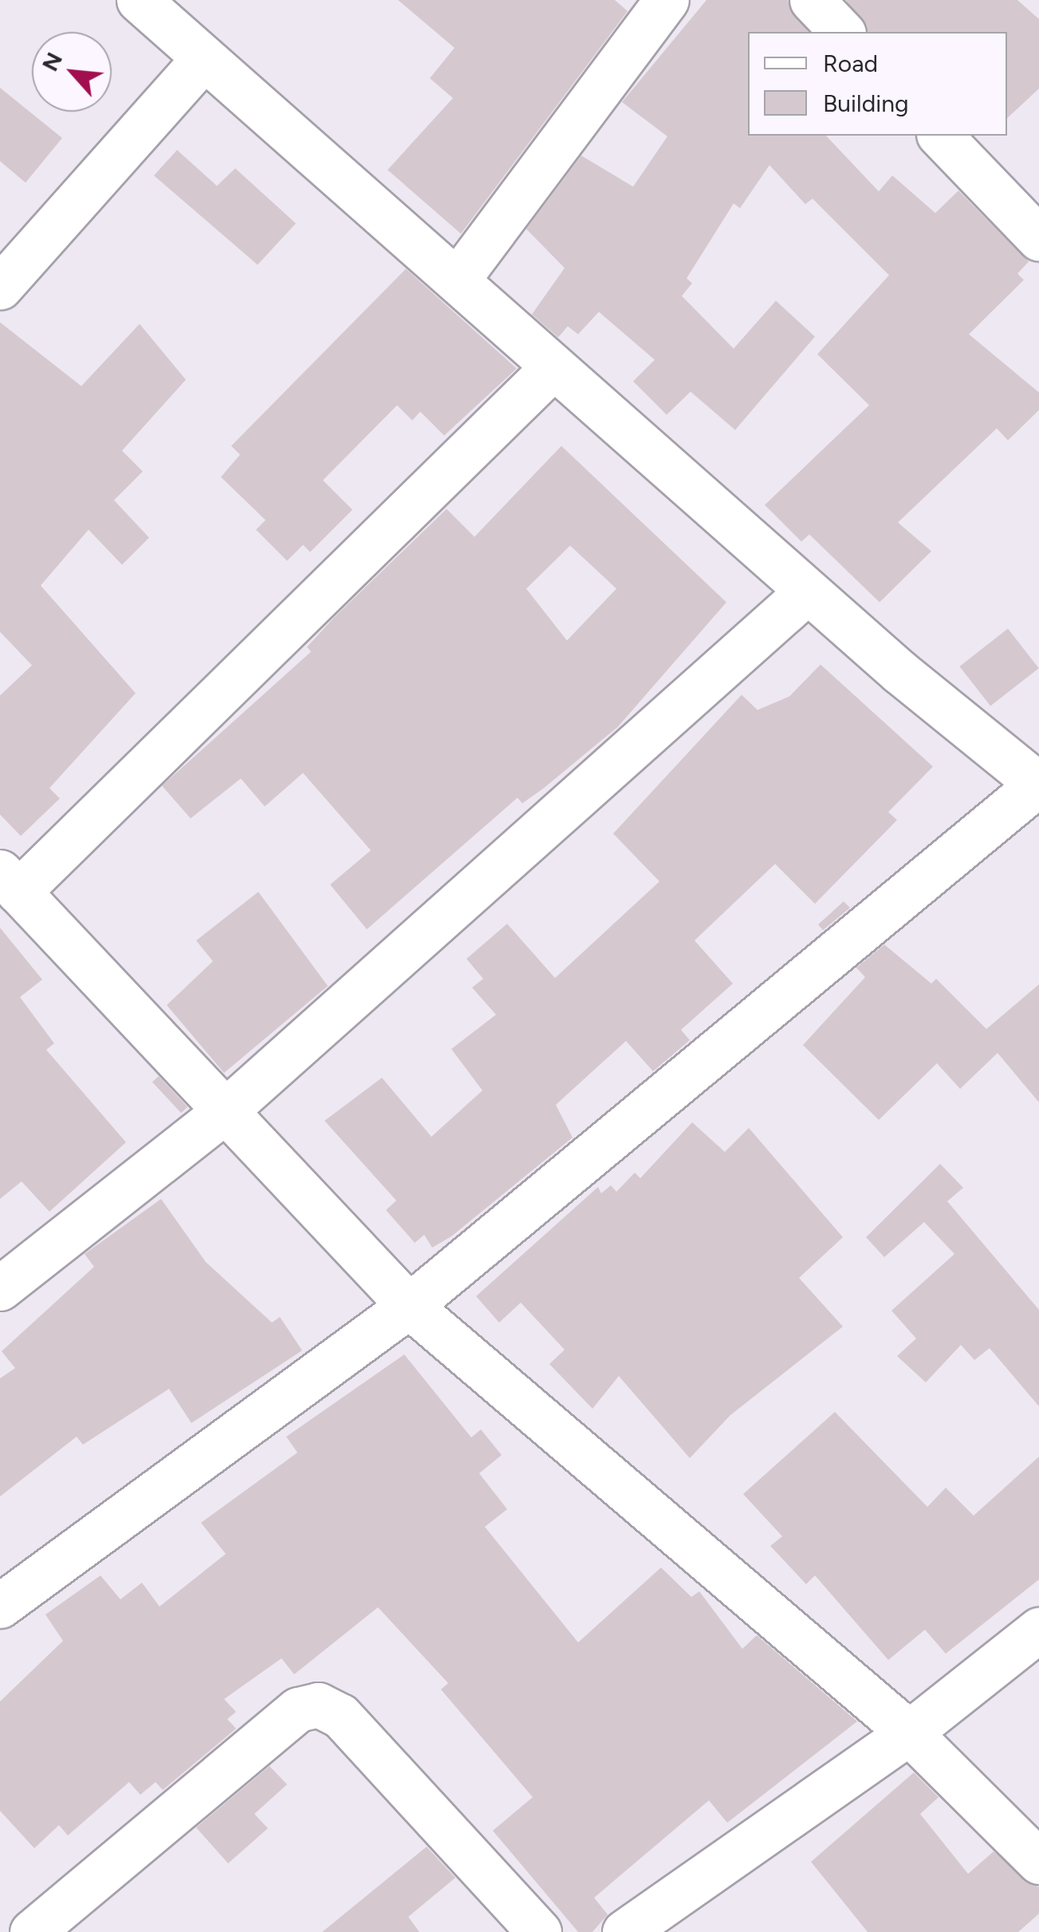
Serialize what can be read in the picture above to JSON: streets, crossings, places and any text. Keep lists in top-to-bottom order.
{
  "legend": ["Road", "Building"],
  "north": "top left"
}
